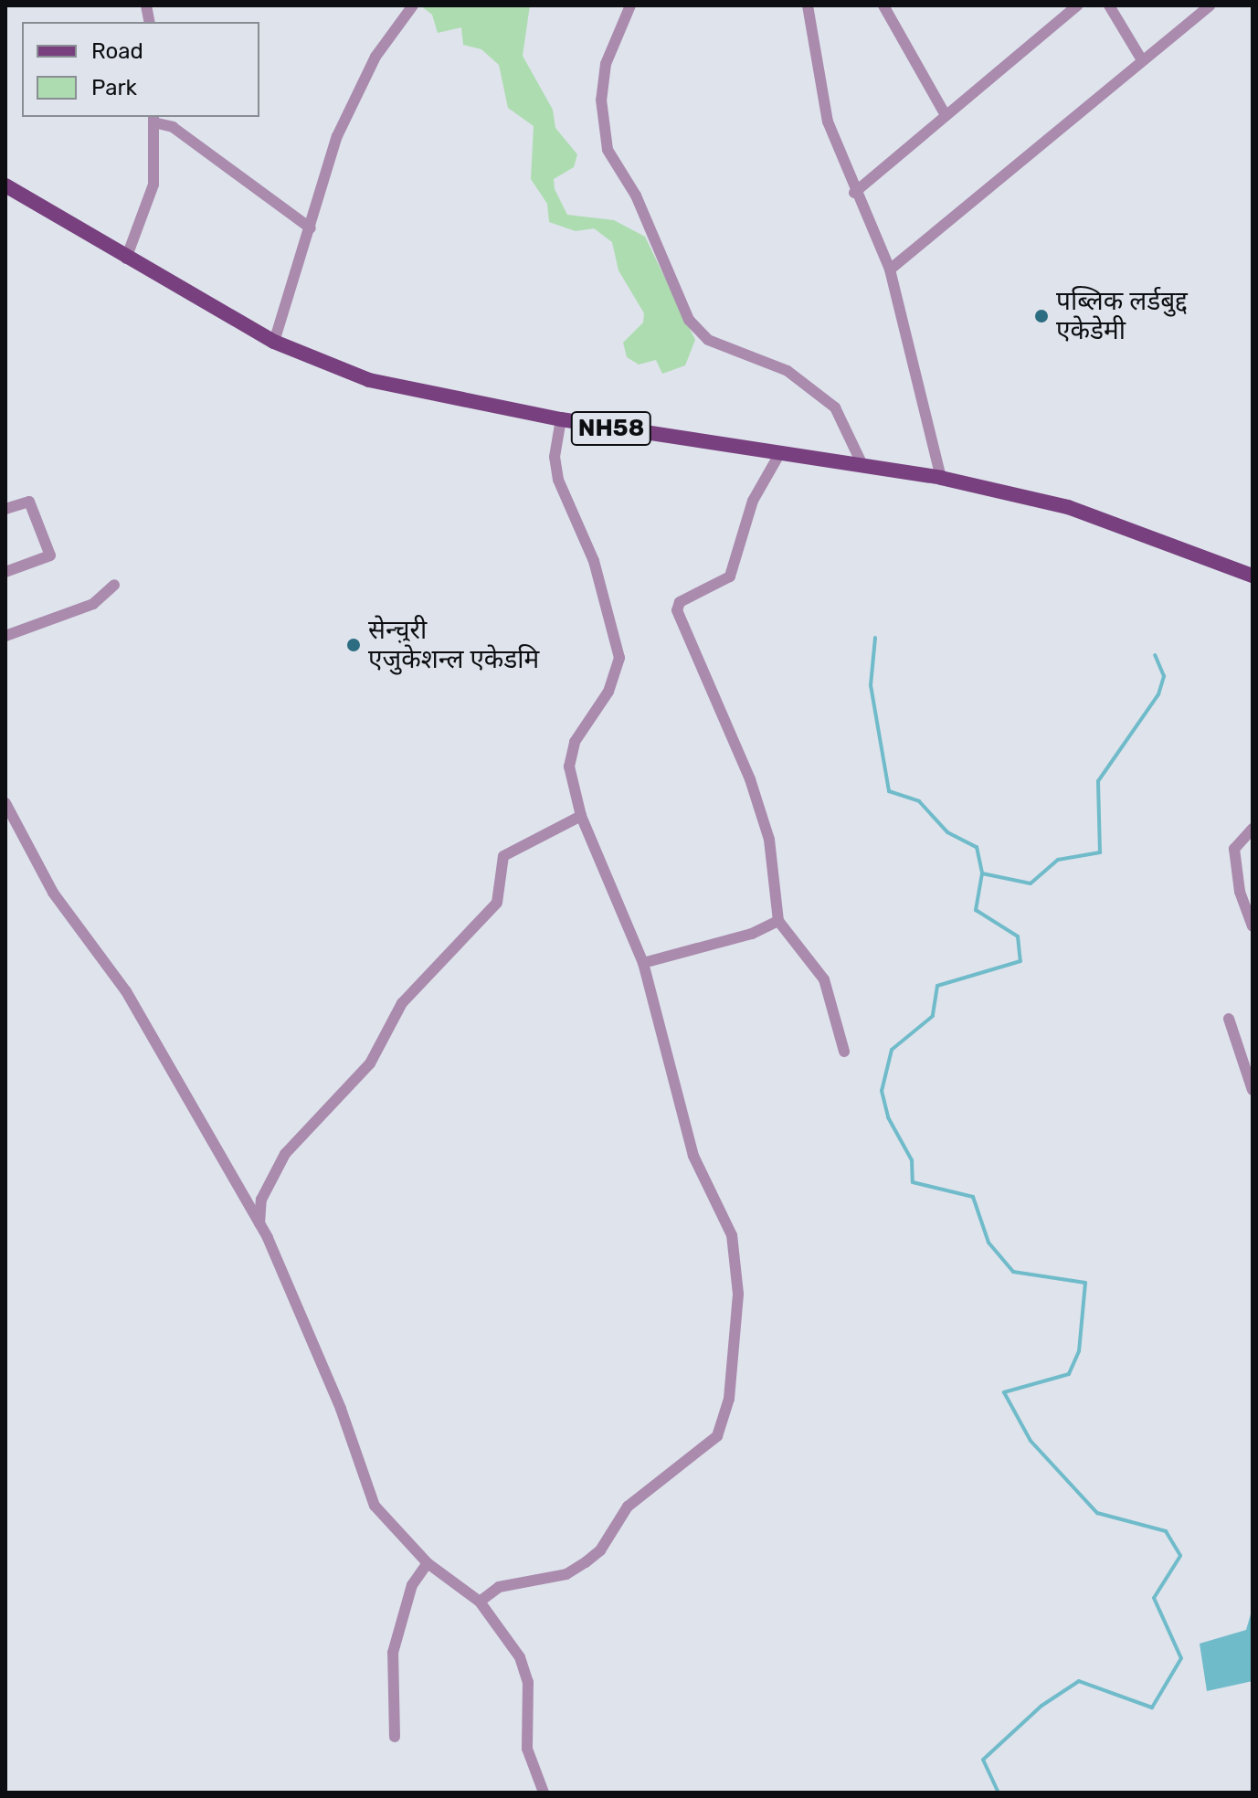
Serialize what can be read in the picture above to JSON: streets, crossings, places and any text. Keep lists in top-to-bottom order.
{
  "streets": {
    "main road": ["NH58"]
  },
  "places": ["पब्लिक लर्डबुद्द एकेडेमी", "सेन्चुरी एजुकेशन्ल एकेडमि"],
  "legend": ["Road", "Park"]
}
